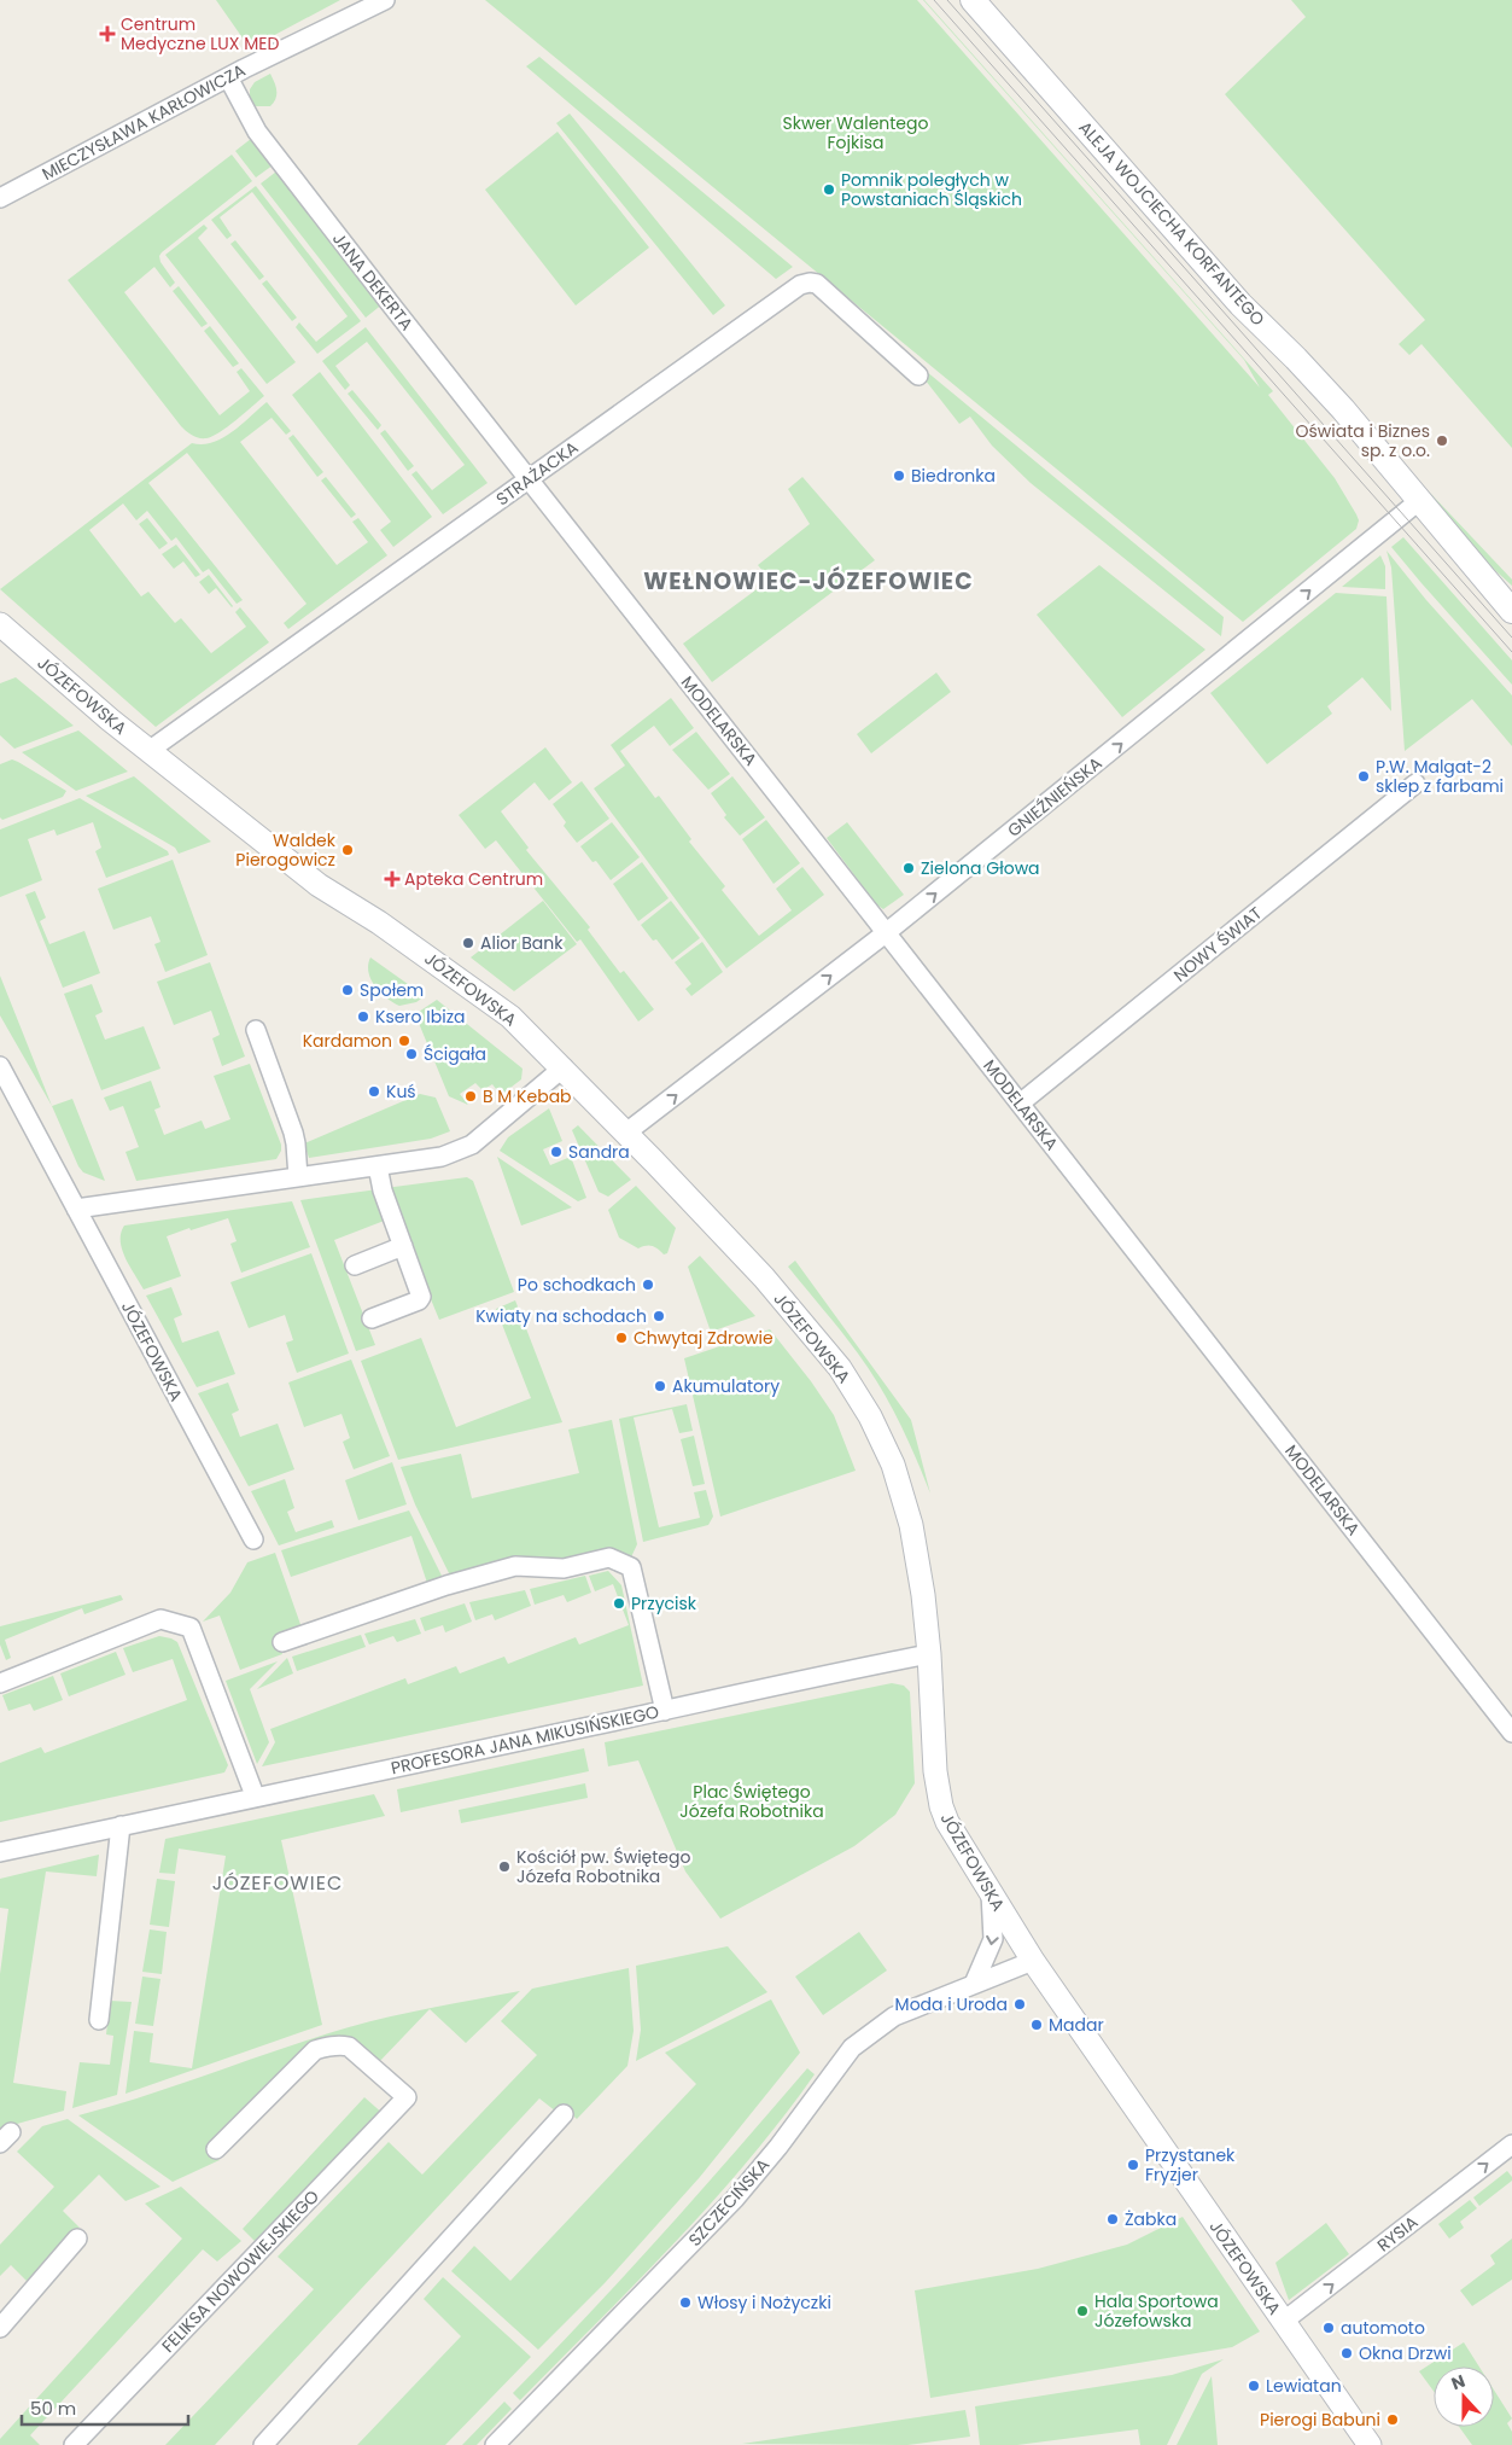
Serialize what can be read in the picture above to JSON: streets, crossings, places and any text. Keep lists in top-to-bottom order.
{
  "streets": {
    "main road": ["ALEJA WOJCIECHA KORFANTEGO"],
    "street": [
      "MIECZYSŁAWA KARŁOWICZA",
      "JANA DEKERTA",
      "STRAŻACKA",
      "JÓZEFOWSKA",
      "MODELARSKA",
      "GNIEŹNIEŃSKA",
      "NOWY ŚWIAT",
      "PROFESORA JANA MIKUSIŃSKIEGO",
      "SZCZECIŃSKA",
      "RYSIA",
      "FELIKSA NOWOWIEJSKIEGO"
    ]
  },
  "crossings": [
    ["MIECZYSŁAWA KARŁOWICZA", "JANA DEKERTA"],
    ["ALEJA WOJCIECHA KORFANTEGO", "GNIEŹNIEŃSKA"],
    ["JANA DEKERTA", "STRAŻACKA"],
    ["JANA DEKERTA", "MODELARSKA"],
    ["STRAŻACKA", "JÓZEFOWSKA"],
    ["STRAŻACKA", "MODELARSKA"],
    ["JÓZEFOWSKA", "GNIEŹNIEŃSKA"],
    ["JÓZEFOWSKA", "PROFESORA JANA MIKUSIŃSKIEGO"],
    ["JÓZEFOWSKA", "SZCZECIŃSKA"],
    ["JÓZEFOWSKA", "RYSIA"],
    ["MODELARSKA", "GNIEŹNIEŃSKA"],
    ["MODELARSKA", "NOWY ŚWIAT"]
  ],
  "one_way": ["GNIEŹNIEŃSKA", "RYSIA"],
  "districts": ["WEŁNOWIEC-JÓZEFOWIEC", "JÓZEFOWIEC"],
  "parks": ["Skwer Walentego Fojkisa", "Plac Świętego Józefa Robotnika"],
  "places": {
    "health": ["Centrum Medyczne LUX MED", "Apteka Centrum"],
    "other": [
      "Pomnik poległych w Powstaniach Śląskich",
      "Oświata i Biznes sp. z o.o.",
      "Biedronka",
      "P.W. Malgat-2 sklep z farbami",
      "Waldek Pierogowicz",
      "Zielona Głowa",
      "Alior Bank",
      "Społem",
      "Ksero Ibiza",
      "Kardamon",
      "Ścigała",
      "Kuś",
      "B M Kebab",
      "Sandra",
      "Po schodkach",
      "Kwiaty na schodach",
      "Chwytaj Zdrowie",
      "Akumulatory",
      "Przycisk",
      "Kościół pw. Świętego Józefa Robotnika",
      "Moda i Uroda",
      "Madar",
      "Przystanek Fryzjer",
      "Żabka",
      "Włosy i Nożyczki",
      "Hala Sportowa Józefowska",
      "automoto",
      "Okna Drzwi",
      "Lewiatan",
      "Pierogi Babuni"
    ]
  },
  "scale_bar": "50 m",
  "north": "top"
}
